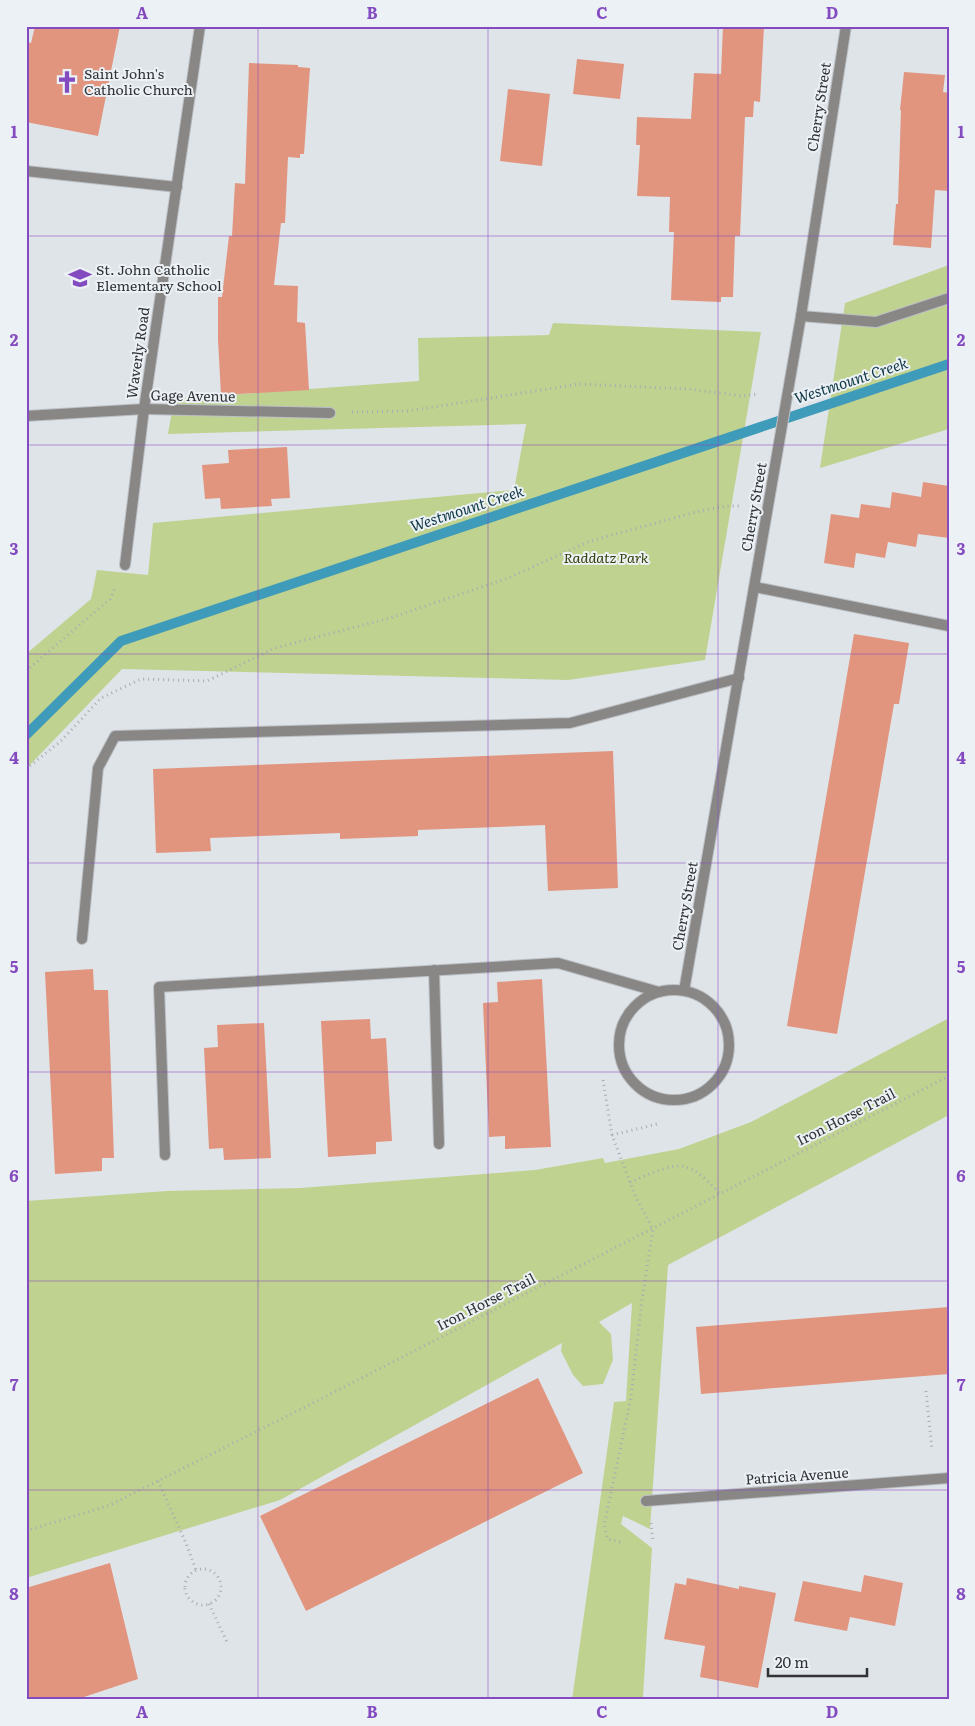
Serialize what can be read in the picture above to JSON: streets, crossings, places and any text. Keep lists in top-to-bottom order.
{
  "streets": {
    "street": [
      "Cherry Street",
      "Waverly Road",
      "Gage Avenue",
      "Patricia Avenue"
    ],
    "path": ["Iron Horse Trail"]
  },
  "crossings": [
    ["Waverly Road", "Gage Avenue"]
  ],
  "water": ["Westmount Creek"],
  "parks": ["Raddatz Park"],
  "places": {
    "church": ["Saint John's Catholic Church"],
    "school or university": ["St. John Catholic Elementary School"]
  },
  "scale_bar": "20 m",
  "grid": {
    "columns": [
      "A",
      "B",
      "C",
      "D"
    ],
    "rows": [
      "1",
      "2",
      "3",
      "4",
      "5",
      "6",
      "7",
      "8"
    ]
  }
}
